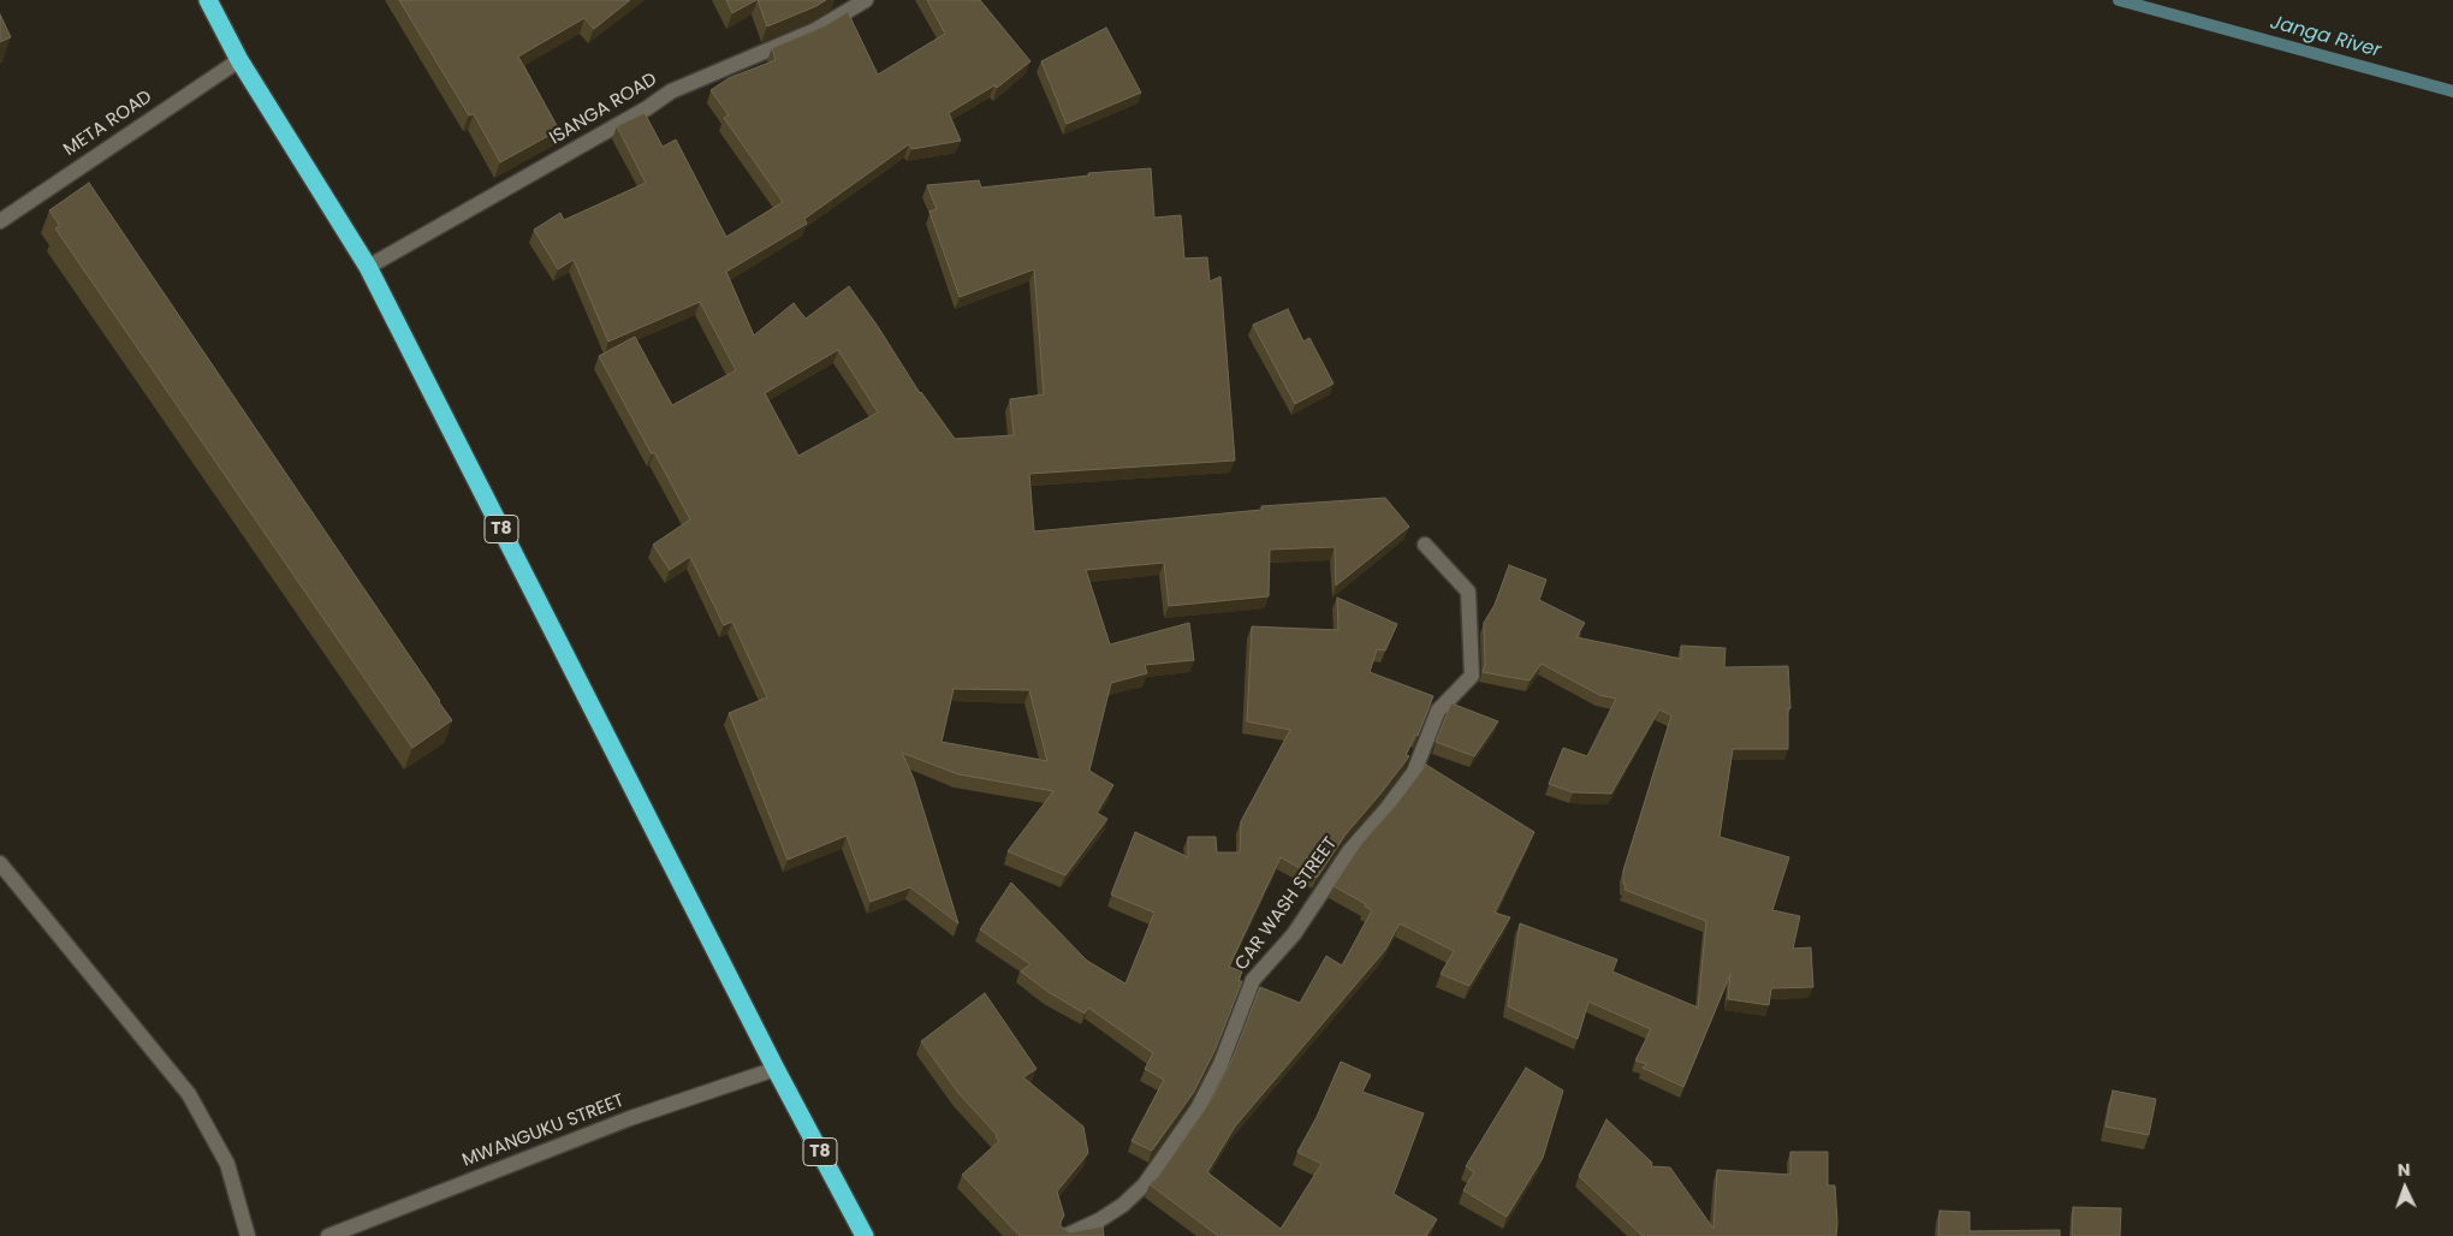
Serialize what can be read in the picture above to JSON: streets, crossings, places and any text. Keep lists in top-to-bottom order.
{
  "streets": {
    "highway": ["T8"],
    "street": [
      "ISANGA ROAD",
      "META ROAD",
      "CAR WASH STREET",
      "MWANGUKU STREET"
    ]
  },
  "crossings": [
    ["ISANGA ROAD", "T8"],
    ["META ROAD", "T8"],
    ["T8", "MWANGUKU STREET"]
  ],
  "water": ["Janga River"],
  "north": "top"
}
